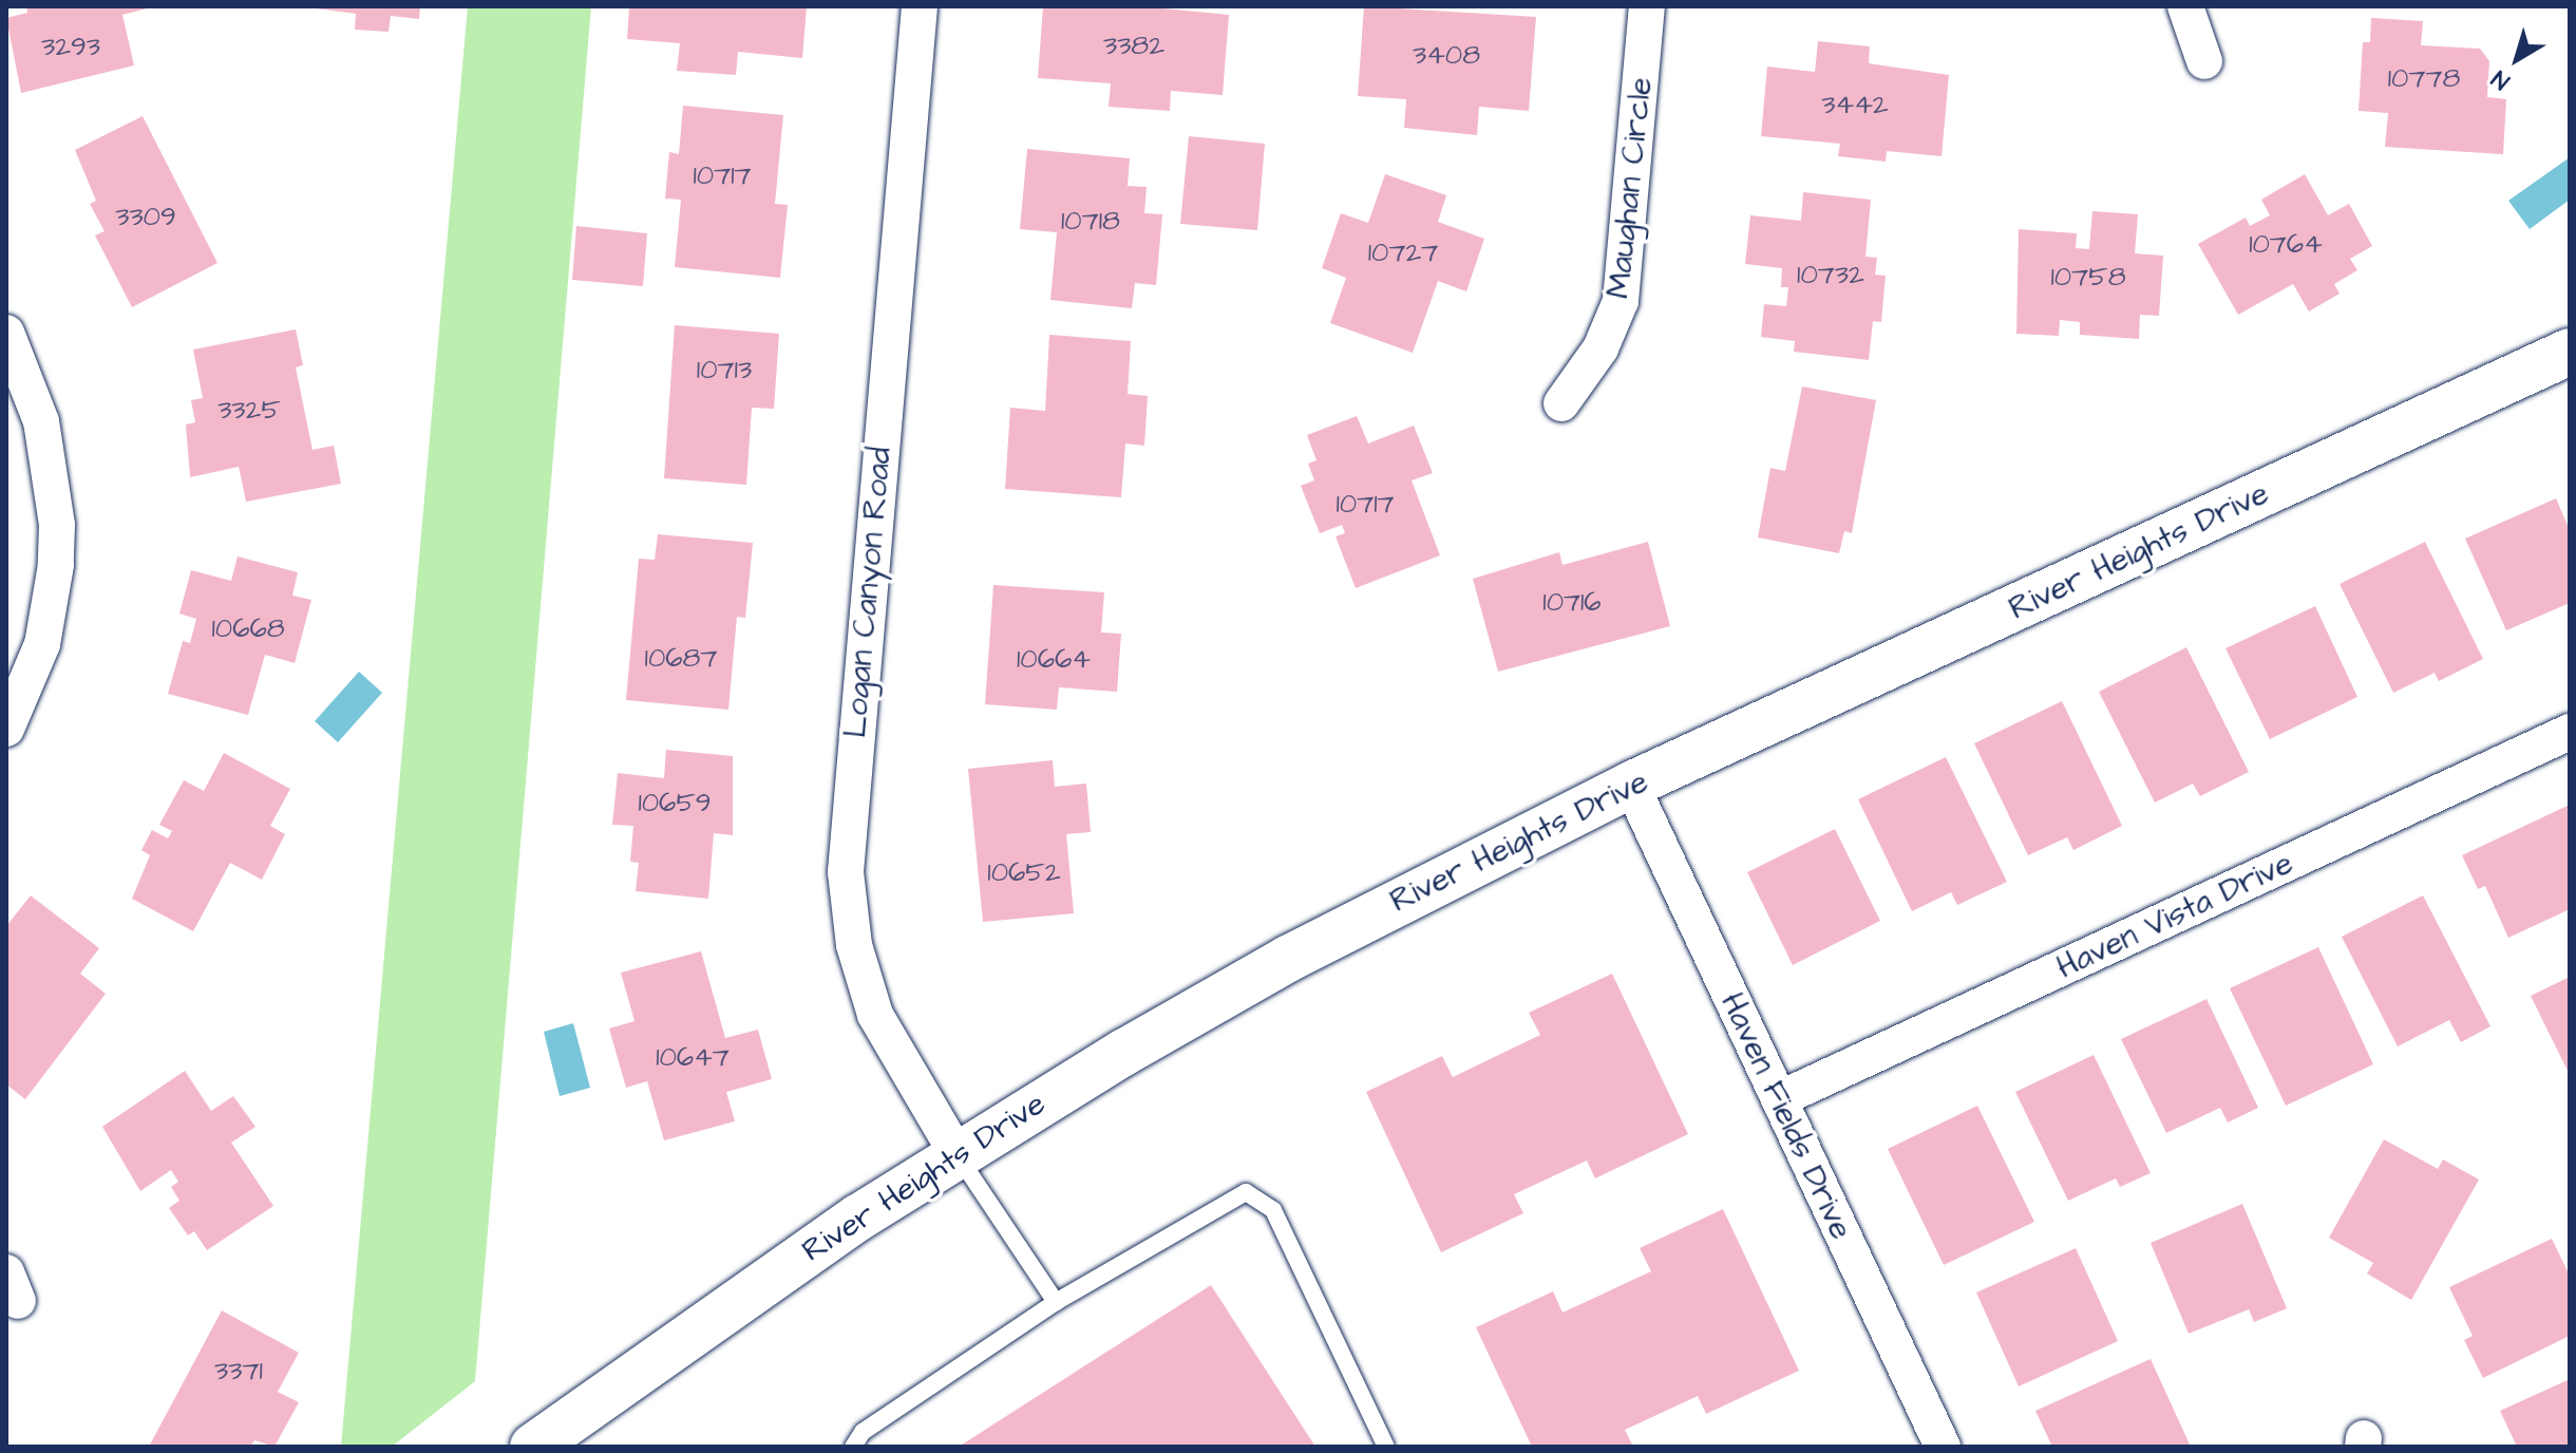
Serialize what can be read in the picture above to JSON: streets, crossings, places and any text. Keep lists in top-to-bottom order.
{
  "streets": {
    "street": [
      "Maughan Circle",
      "River Heights Drive",
      "Logan Canyon Road",
      "Haven Vista Drive",
      "Haven Fields Drive"
    ]
  },
  "crossings": [
    ["River Heights Drive", "Logan Canyon Road"],
    ["River Heights Drive", "Haven Fields Drive"],
    ["Haven Vista Drive", "Haven Fields Drive"]
  ],
  "house_numbers": [
    "3382",
    "3293",
    "3408",
    "10778",
    "3442",
    "10717",
    "3309",
    "10718",
    "10764",
    "10727",
    "10732",
    "10758",
    "10713",
    "3325",
    "10717",
    "10716",
    "10668",
    "10687",
    "10664",
    "10659",
    "10652",
    "10647",
    "3371"
  ],
  "north": "bottom left"
}
